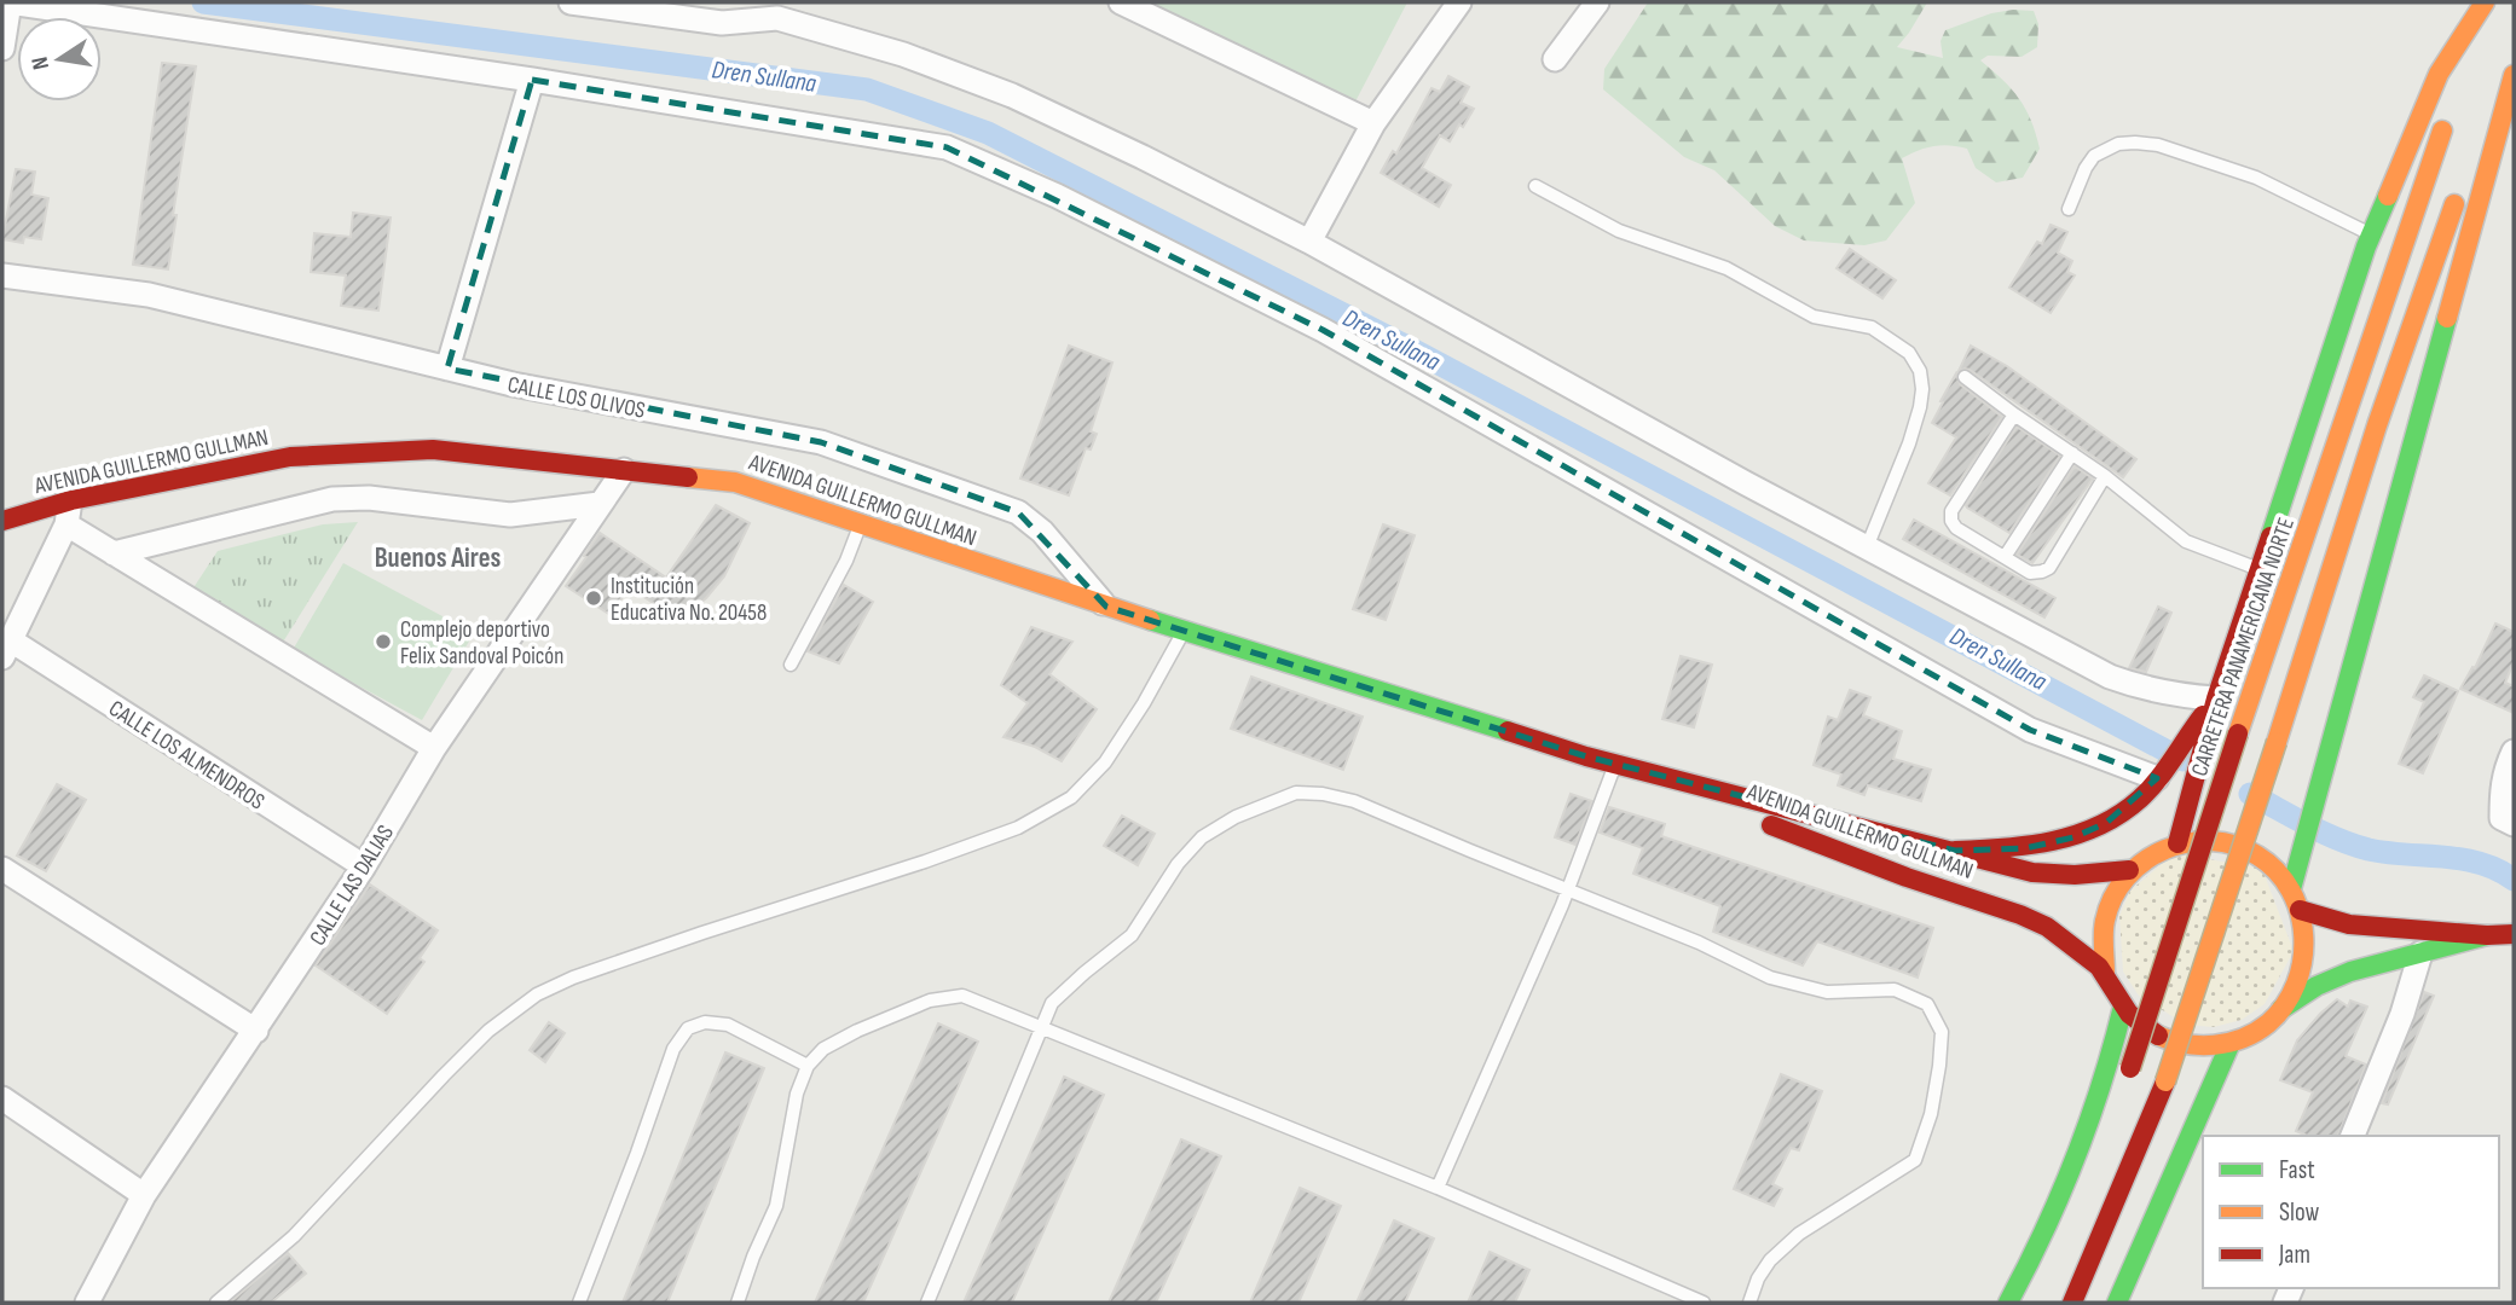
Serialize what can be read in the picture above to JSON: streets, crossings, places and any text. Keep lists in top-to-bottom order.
{
  "streets": {
    "main road": ["AVENIDA GUILLERMO GULLMAN", "CARRETERA PANAMERICANA NORTE"],
    "street": ["CALLE LOS OLIVOS", "CALLE LOS ALMENDROS", "CALLE LAS DALIAS"]
  },
  "crossings": [
    ["CALLE LOS OLIVOS", "AVENIDA GUILLERMO GULLMAN"],
    ["AVENIDA GUILLERMO GULLMAN", "CALLE LAS DALIAS"],
    ["CALLE LOS ALMENDROS", "CALLE LAS DALIAS"]
  ],
  "districts": ["Buenos Aires"],
  "water": ["Dren Sullana"],
  "places": ["Institución Educativa No. 20458", "Complejo deportivo Felix Sandoval Poicón"],
  "legend": ["Fast", "Slow", "Jam"],
  "north": "left"
}
